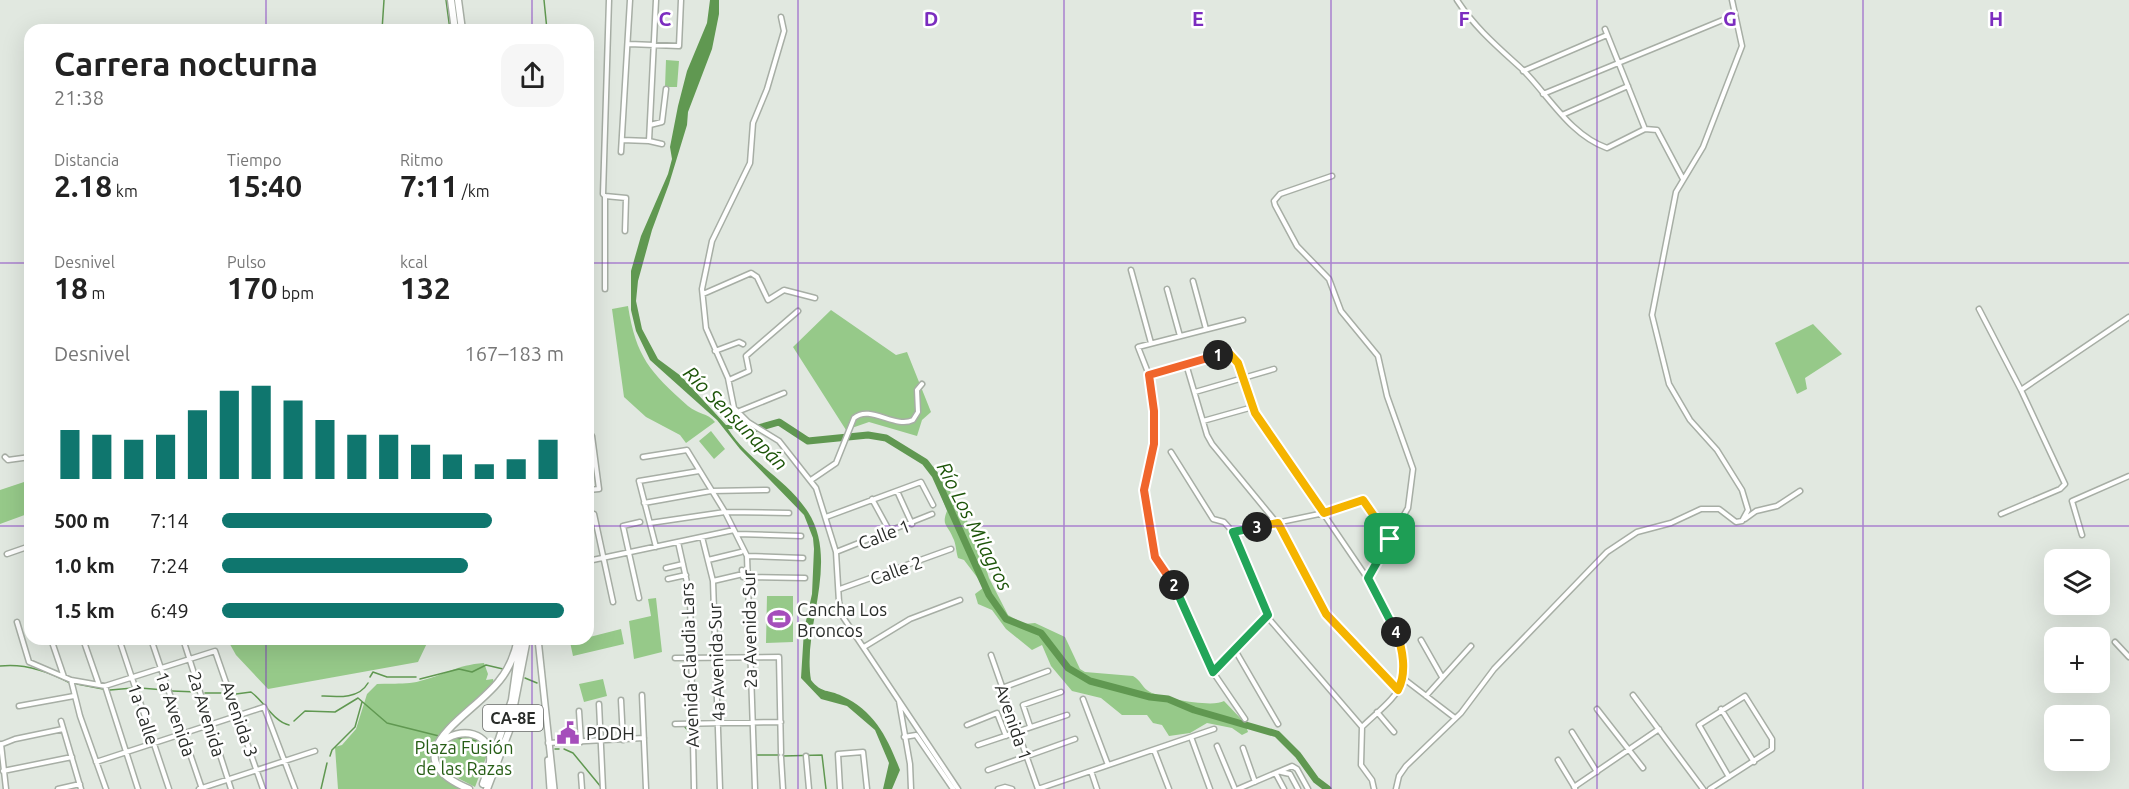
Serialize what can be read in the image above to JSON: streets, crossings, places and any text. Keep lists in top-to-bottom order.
{
  "streets": {
    "highway": ["CA-8E"],
    "street": [
      "Calle 1",
      "Calle 2",
      "2a Avenida Sur",
      "4a Avenida Sur",
      "Avenida Claudia Lars",
      "1a Calle",
      "1a Avenida",
      "2a Avenida",
      "Avenida 3",
      "Avenida 1"
    ]
  },
  "crossings": [
    ["2a Avenida", "Avenida 3"]
  ],
  "water": ["Río Sensunapán", "Río Los Milagros"],
  "parks": ["Plaza Fusión de las Razas"],
  "places": {
    "sports": ["Cancha Los Broncos"],
    "public building": ["PDDH"]
  },
  "page": {
    "heading": ["Carrera nocturna", "21:38"],
    "stats": [
      ["Distancia", "2.18 km"],
      ["Tiempo", "15:40"],
      ["Ritmo", "7:11 /km"],
      ["Desnivel", "18 m"],
      ["Pulso", "170 bpm"],
      ["kcal", "132"]
    ],
    "chart": ["Desnivel", "167–183 m"],
    "pins": [
      "1",
      "3",
      "2",
      "4"
    ],
    "list": [
      {
        "name": "500 m",
        "note": "7:14"
      },
      {
        "name": "1.0 km",
        "note": "7:24"
      },
      {
        "name": "1.5 km",
        "note": "6:49"
      }
    ],
    "map_buttons": ["+", "−"]
  },
  "grid": {
    "columns": [
      "C",
      "D",
      "E",
      "F",
      "G",
      "H"
    ]
  }
}
